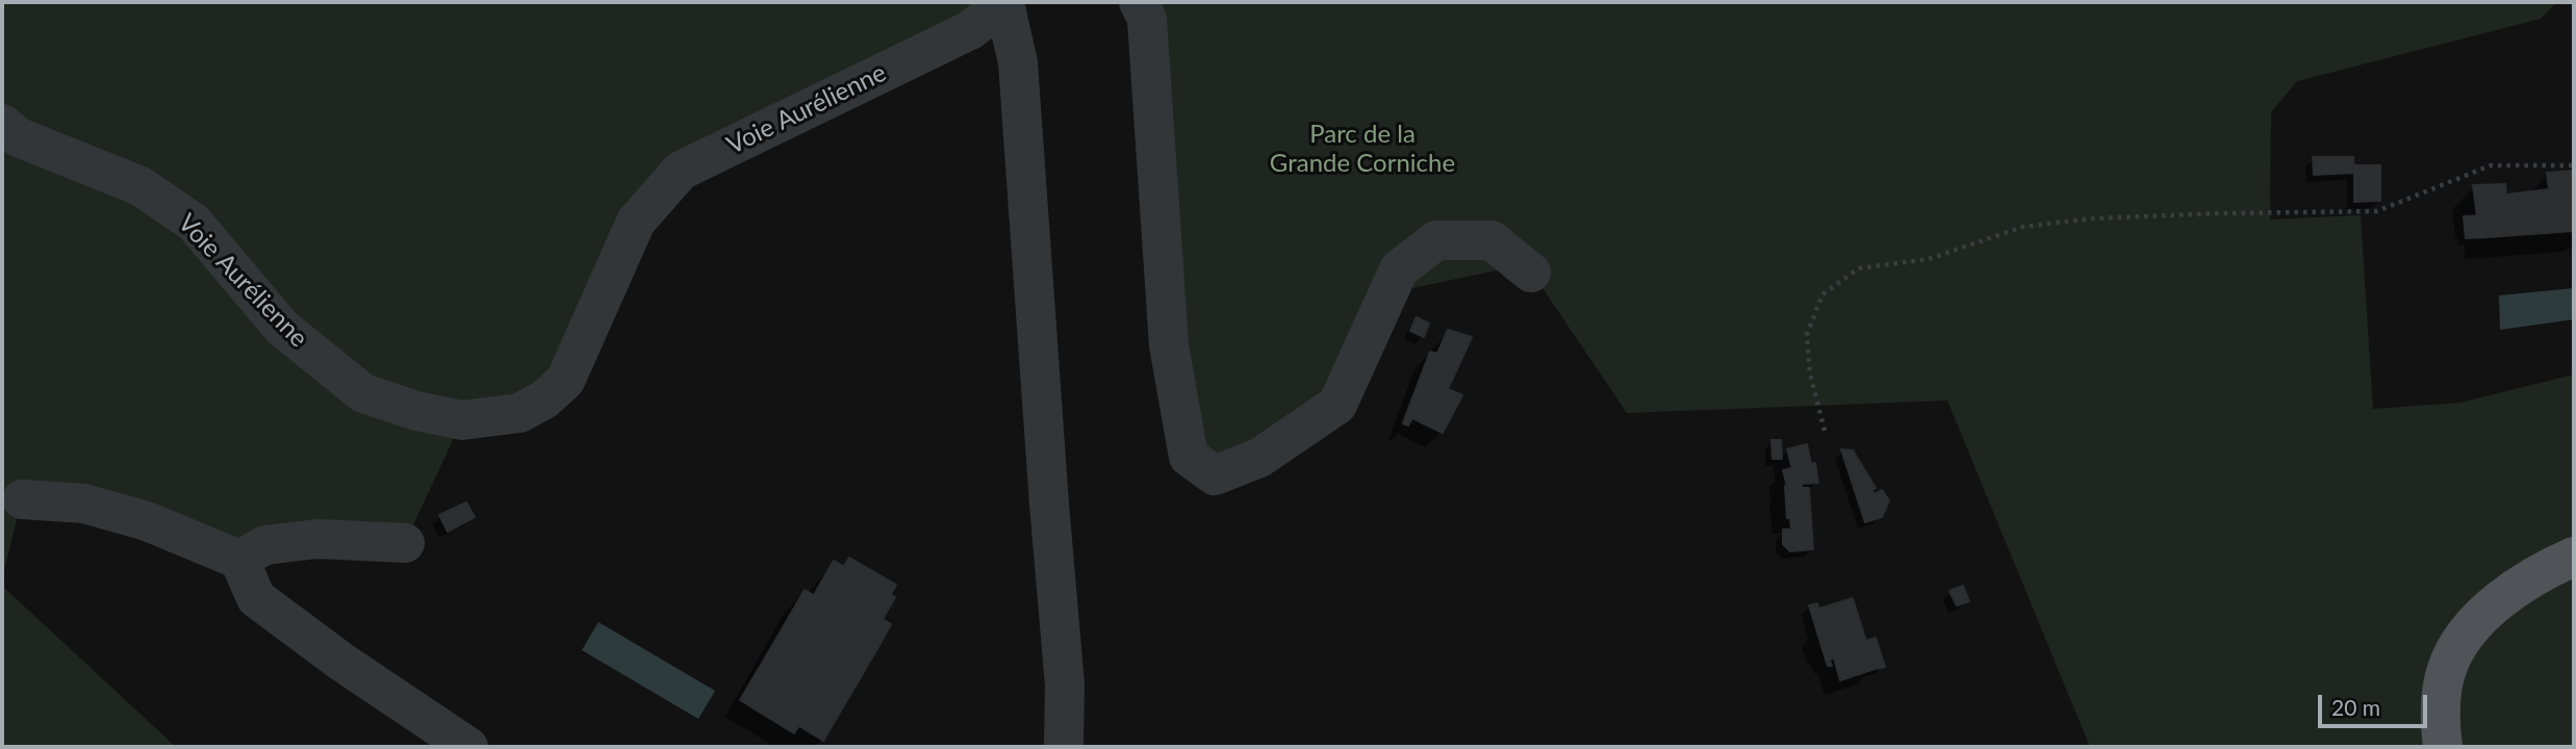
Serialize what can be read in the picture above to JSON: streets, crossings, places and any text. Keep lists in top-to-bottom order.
{
  "streets": {
    "street": ["Voie Aurélienne"]
  },
  "parks": ["Parc de la Grande Corniche"],
  "scale_bar": "20 m"
}
